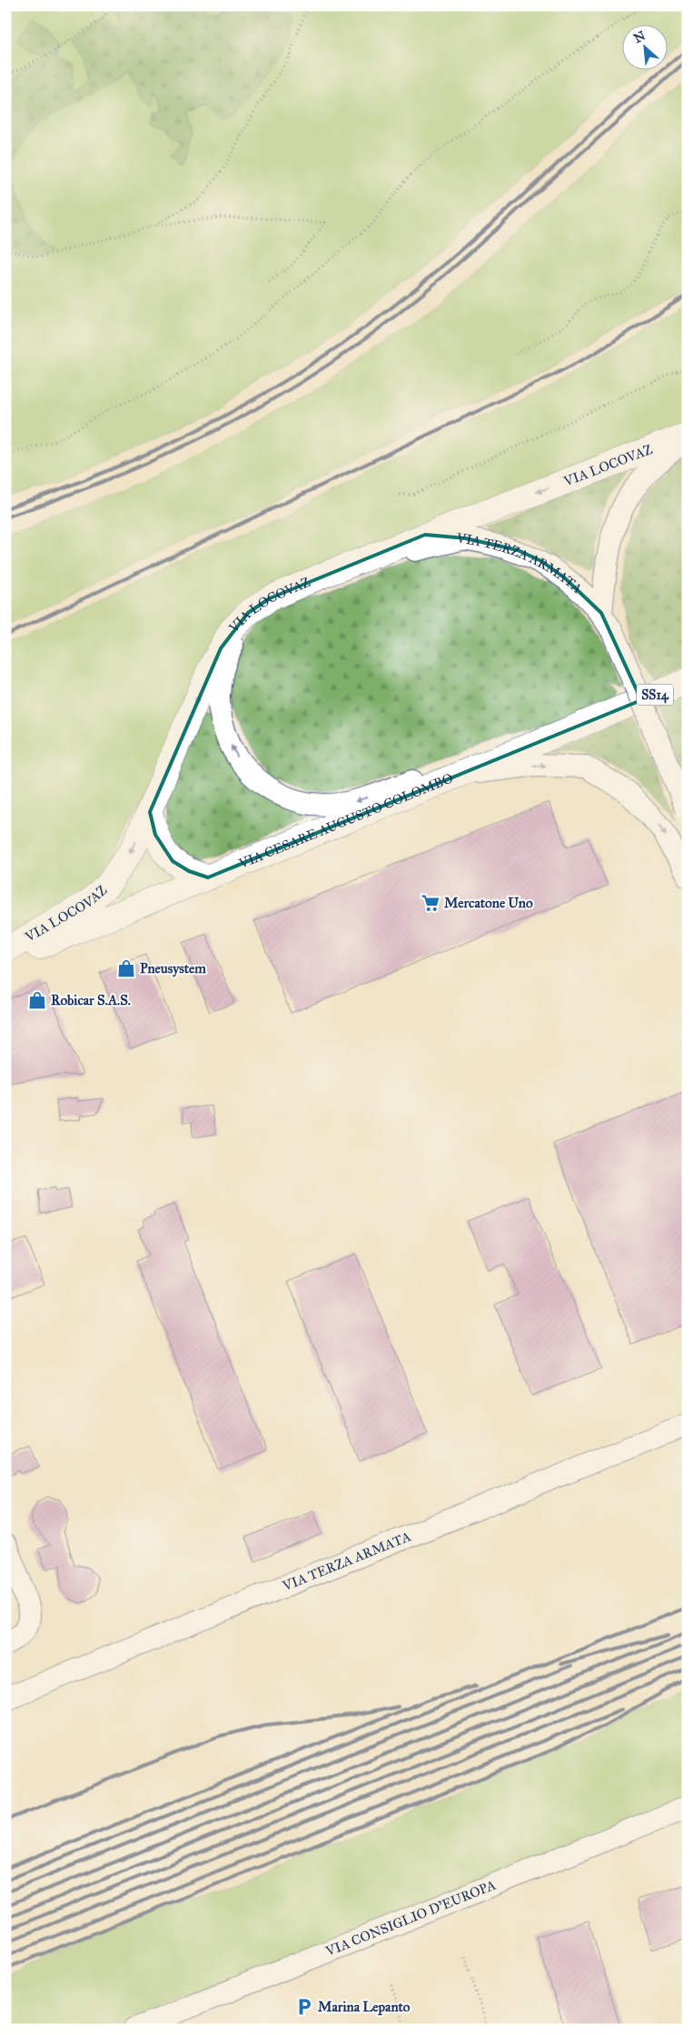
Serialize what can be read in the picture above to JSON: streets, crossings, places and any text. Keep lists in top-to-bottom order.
{
  "streets": {
    "main road": ["VIA LOCOVAZ", "SS14", "VIA CESARE AUGUSTO COLOMBO"],
    "street": ["VIA TERZA ARMATA", "VIA CONSIGLIO D'EUROPA"]
  },
  "crossings": [
    ["VIA LOCOVAZ", "VIA TERZA ARMATA"],
    ["VIA LOCOVAZ", "VIA CESARE AUGUSTO COLOMBO"]
  ],
  "places": {
    "supermarket": ["Mercatone Uno"],
    "shop": ["Pneusystem", "Robicar S.A.S."],
    "parking": ["Marina Lepanto"]
  },
  "north": "top left"
}
